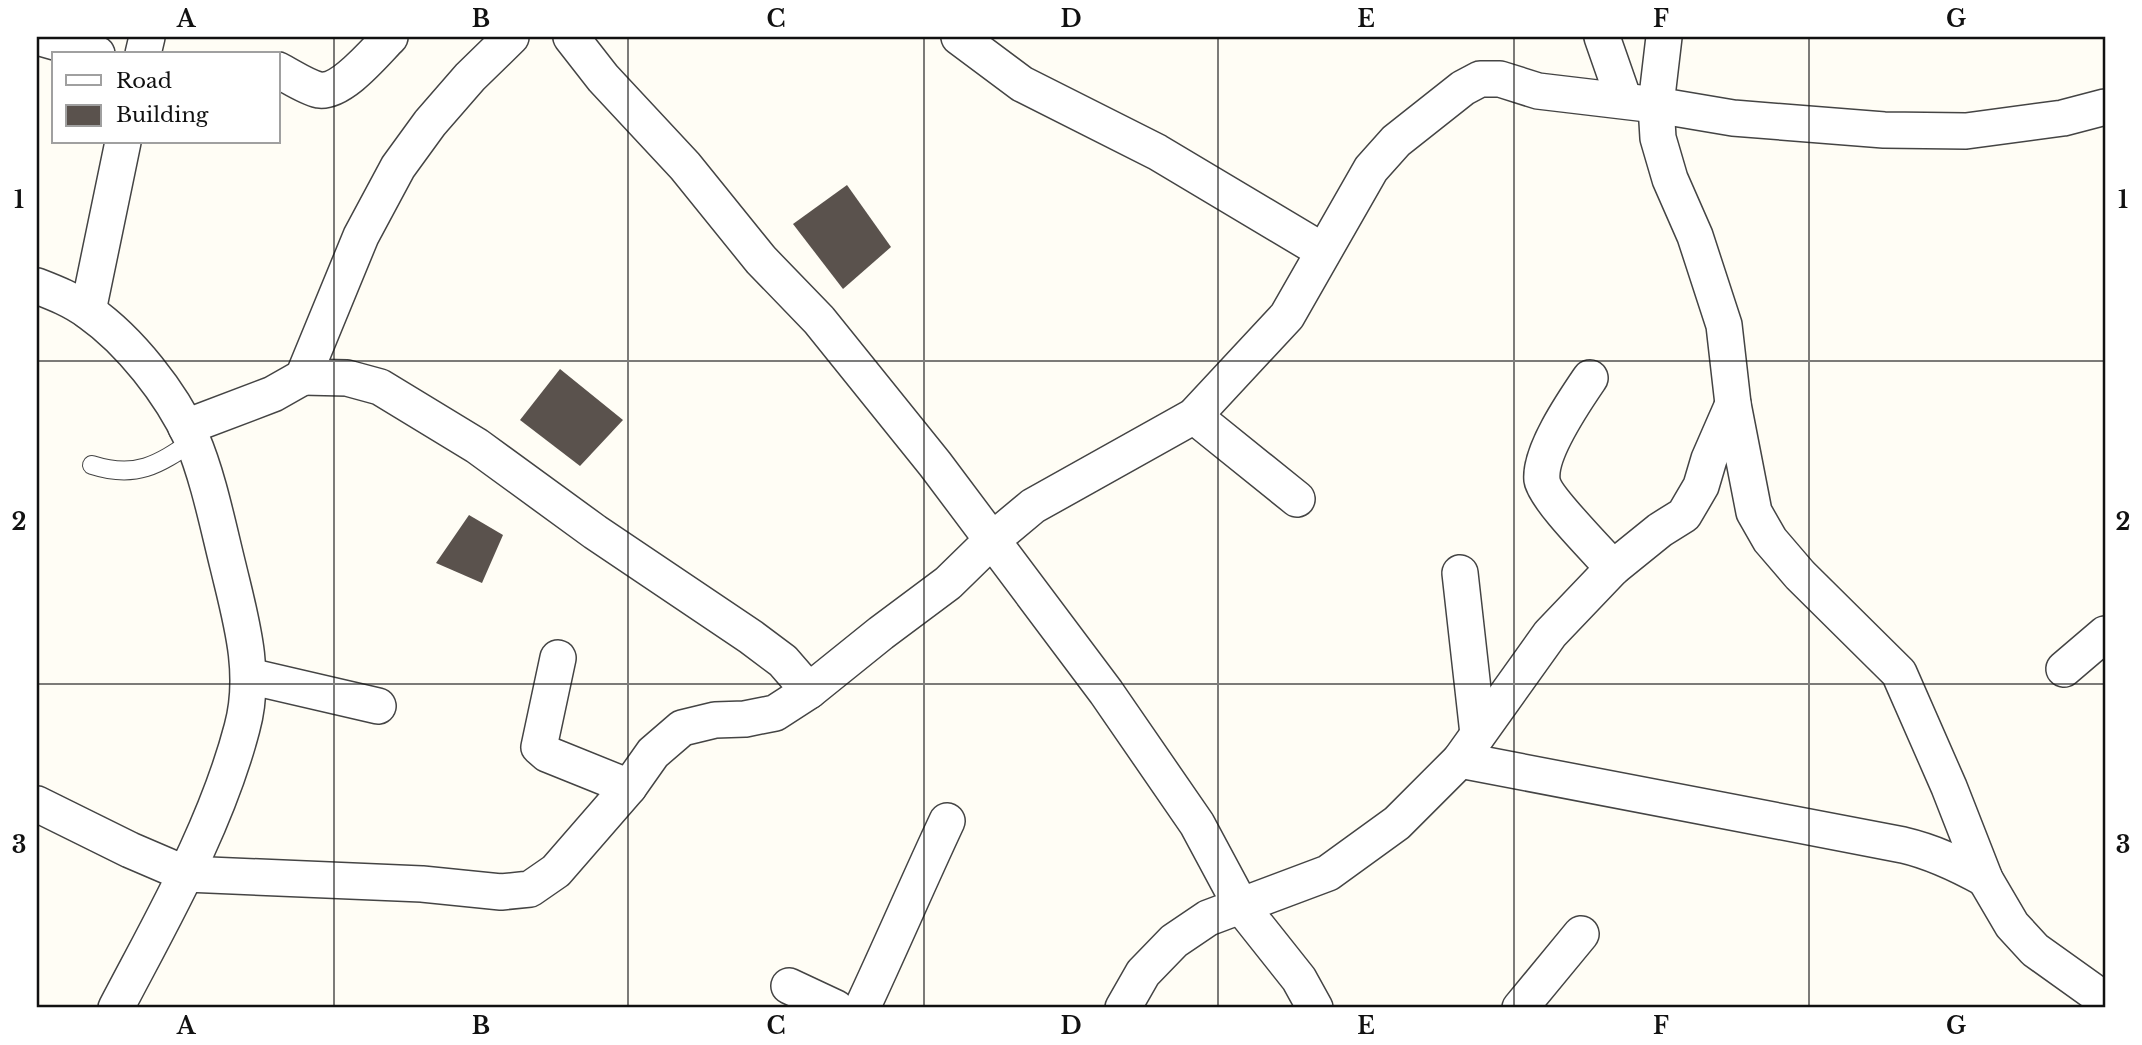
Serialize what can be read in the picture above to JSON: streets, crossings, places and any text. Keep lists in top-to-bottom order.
{
  "legend": ["Road", "Building"],
  "grid": {
    "columns": [
      "A",
      "B",
      "C",
      "D",
      "E",
      "F",
      "G"
    ],
    "rows": ["1", "2", "3"]
  }
}
